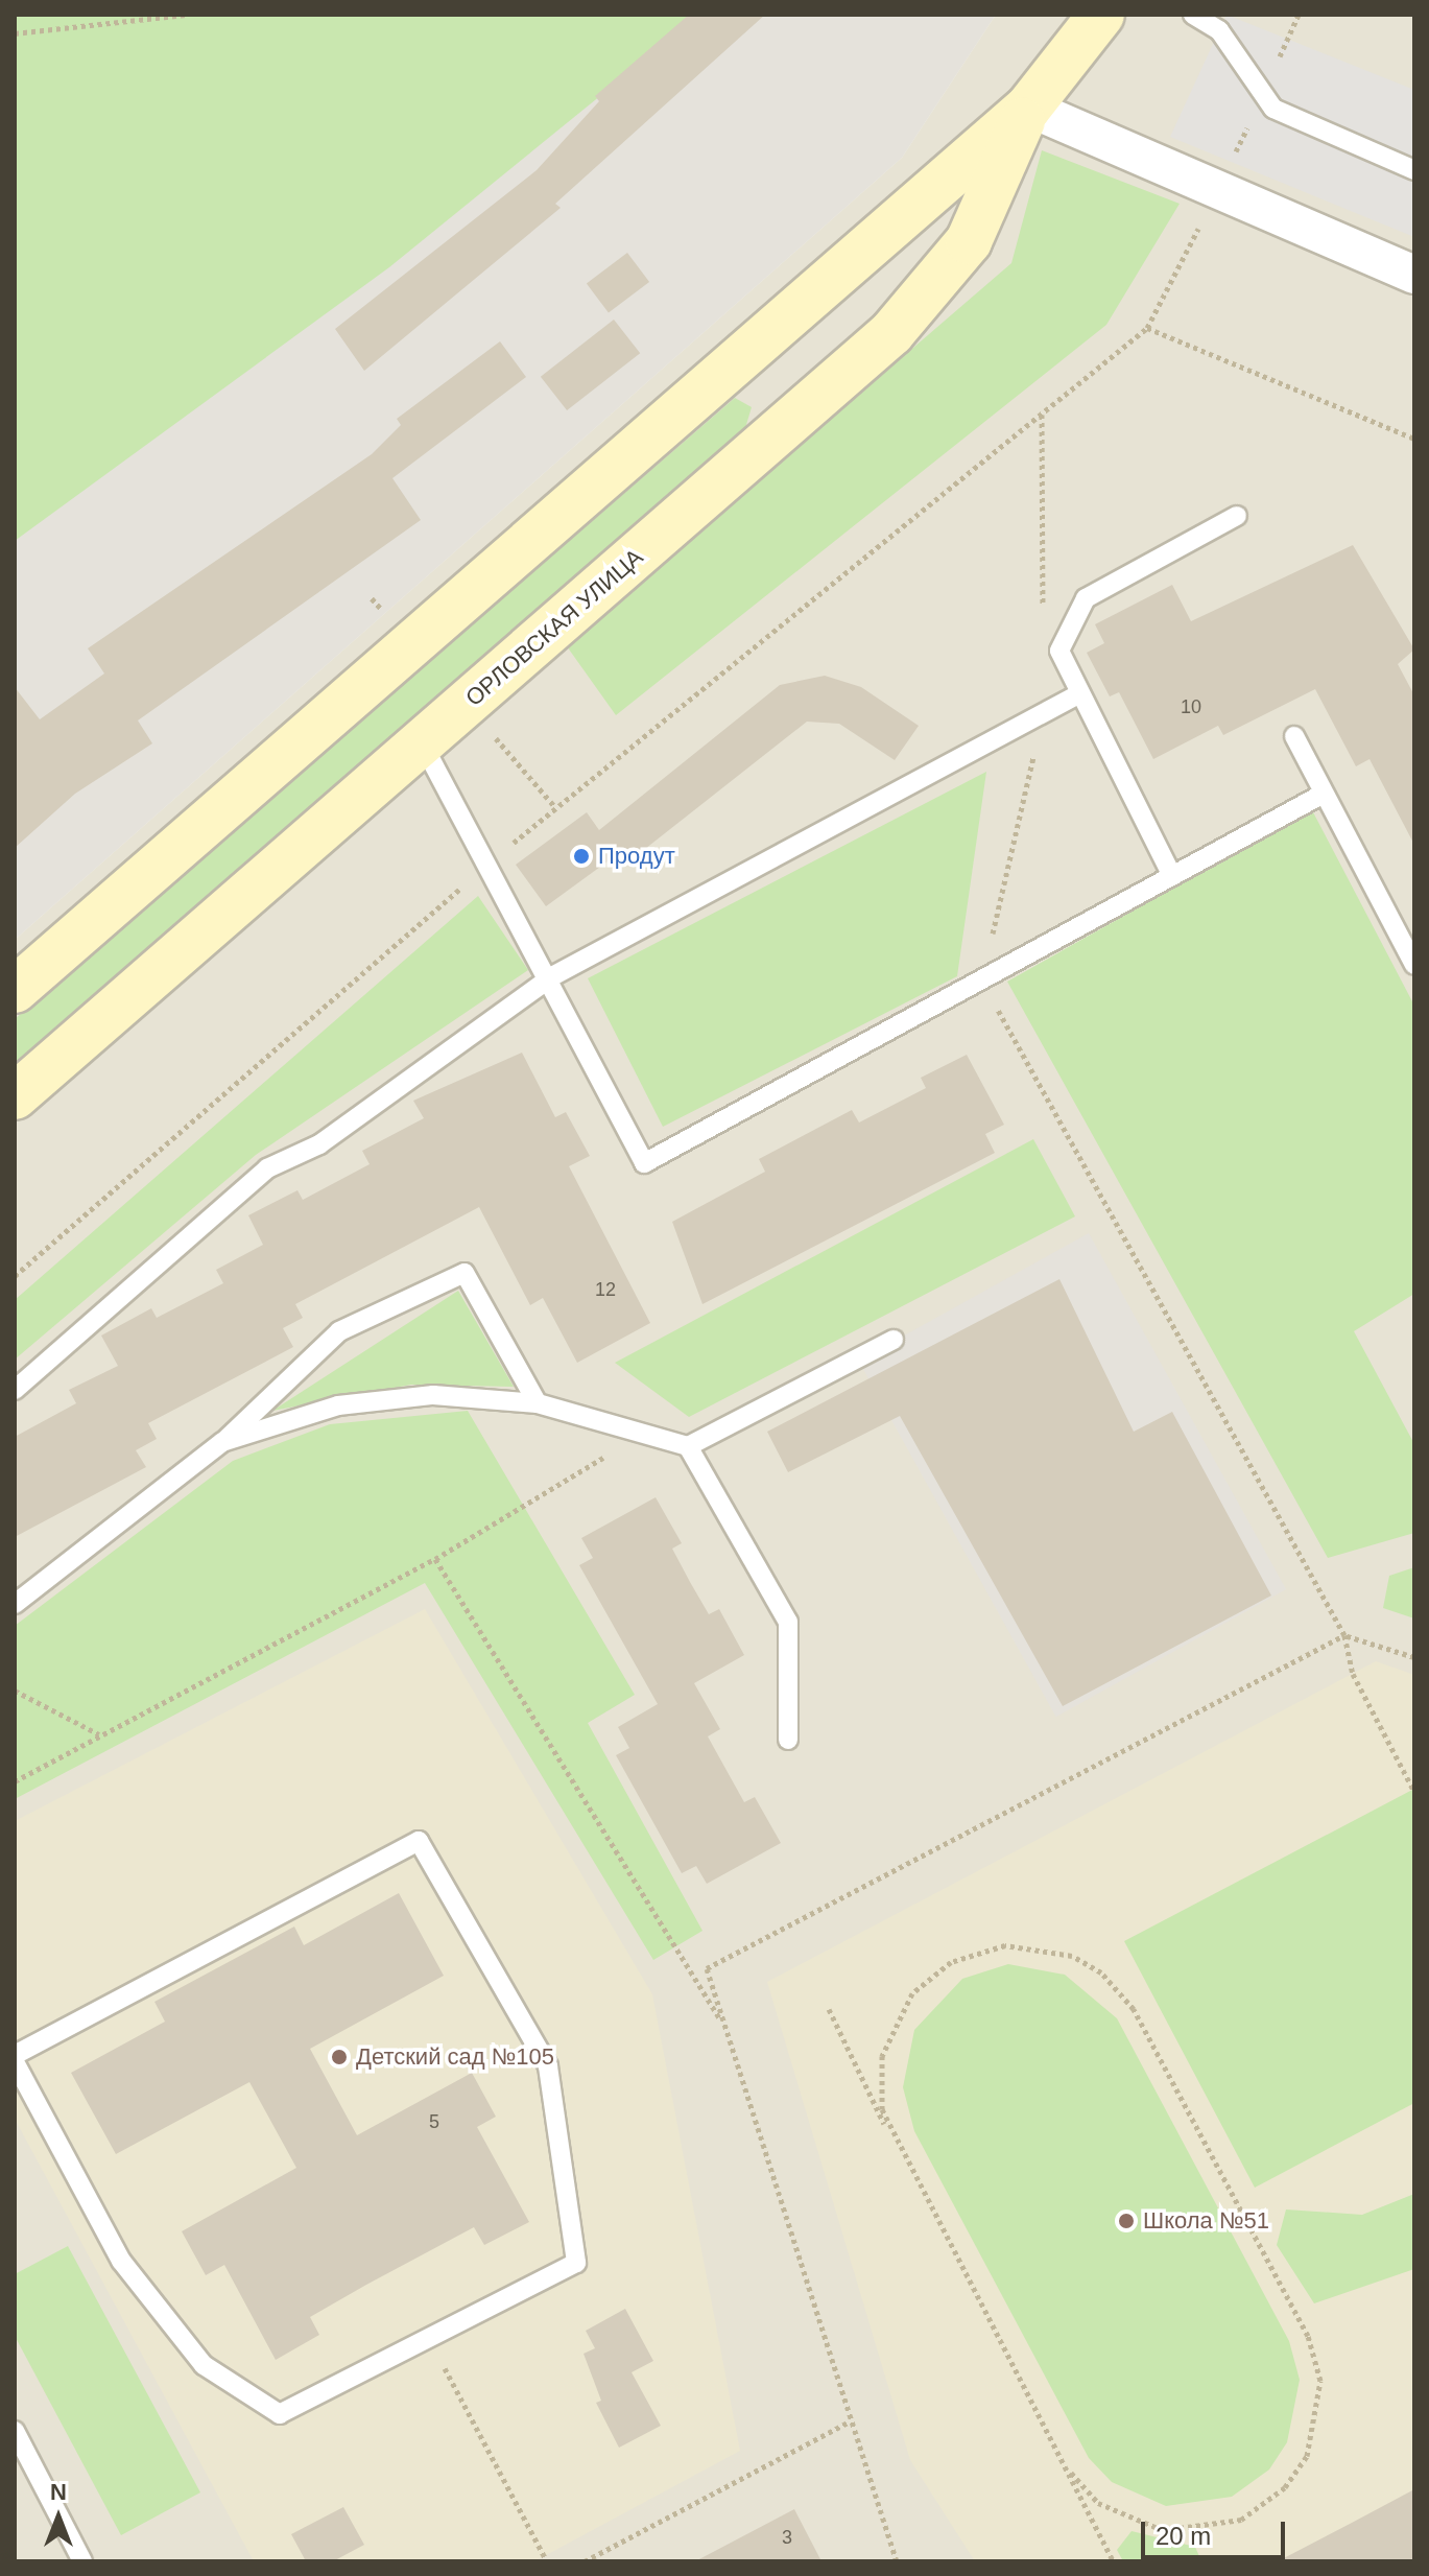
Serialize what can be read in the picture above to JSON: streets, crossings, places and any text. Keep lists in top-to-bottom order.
{
  "streets": {
    "street": ["ОРЛОВСКАЯ УЛИЦА"]
  },
  "places": ["Продут", "Детский сад №105", "Школа №51"],
  "house_numbers": [
    "10",
    "12",
    "5",
    "3"
  ],
  "scale_bar": "20 m",
  "north": "top"
}
